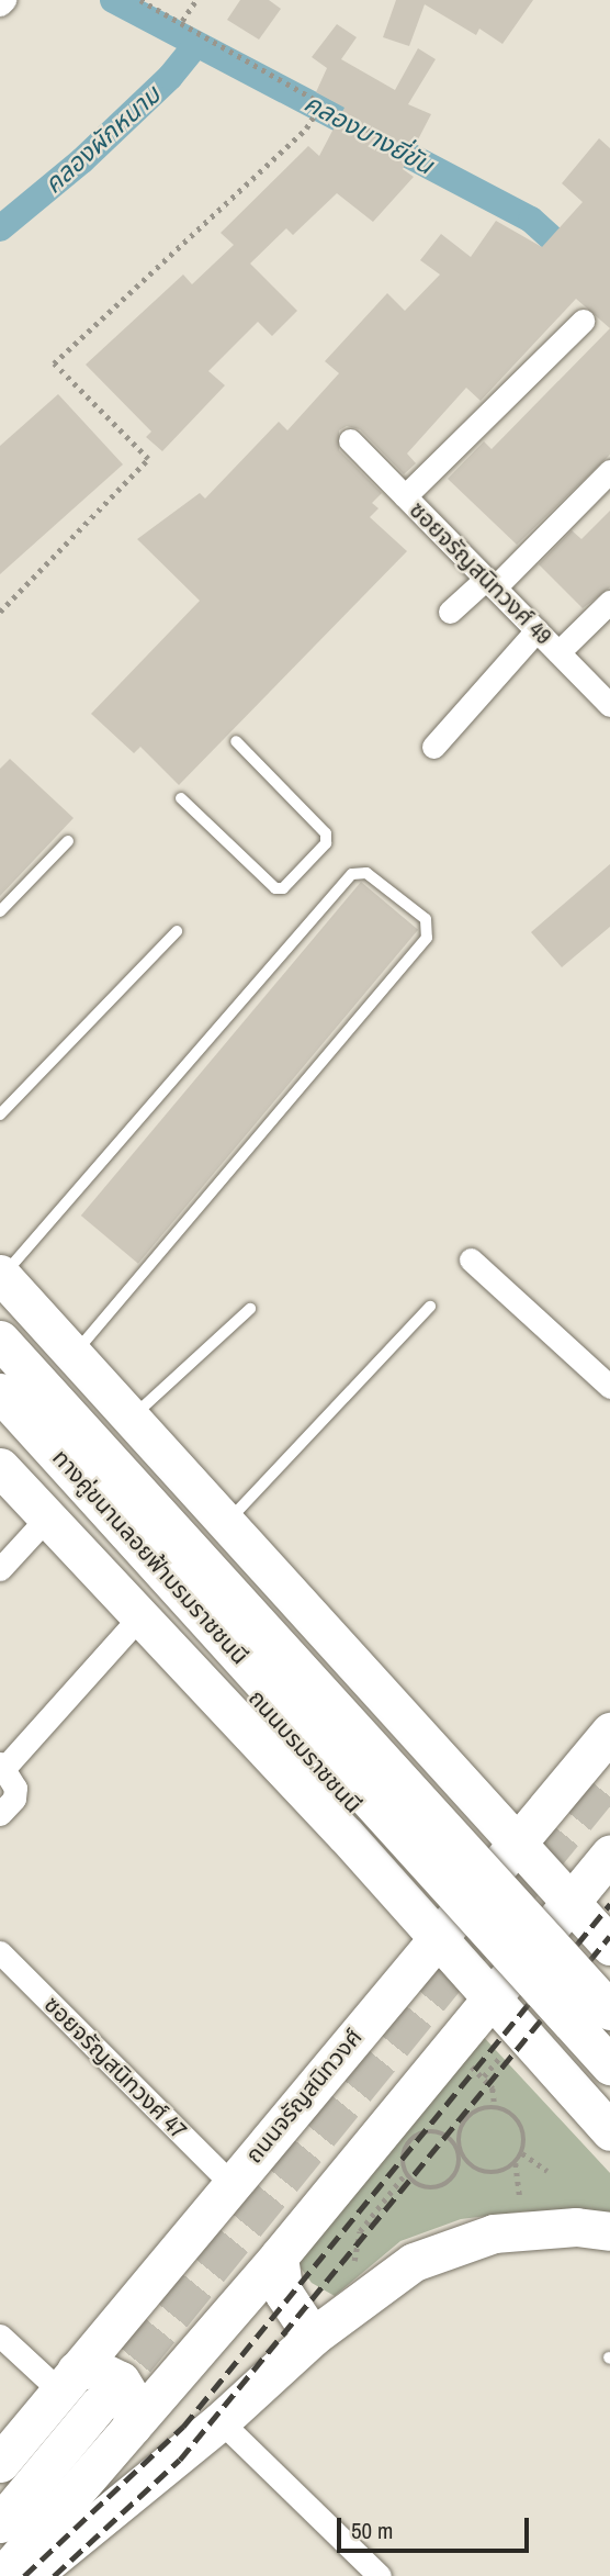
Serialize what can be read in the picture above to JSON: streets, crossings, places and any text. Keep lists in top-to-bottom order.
{
  "streets": {
    "main road": ["ทางคู่ขนานลอยฟ้าบรมราชชนนี", "ถนนบรมราชชนนี", "ถนนจรัญสนิทวงศ์"],
    "street": ["ซอยจรัญสนิทวงศ์ 49", "ซอยจรัญสนิทวงศ์ 47"]
  },
  "crossings": [
    ["ถนนบรมราชชนนี", "ถนนจรัญสนิทวงศ์"],
    ["ซอยจรัญสนิทวงศ์ 47", "ถนนจรัญสนิทวงศ์"]
  ],
  "water": ["คลองบางยี่ขัน", "คลองผักหนาม"],
  "scale_bar": "50 m"
}
